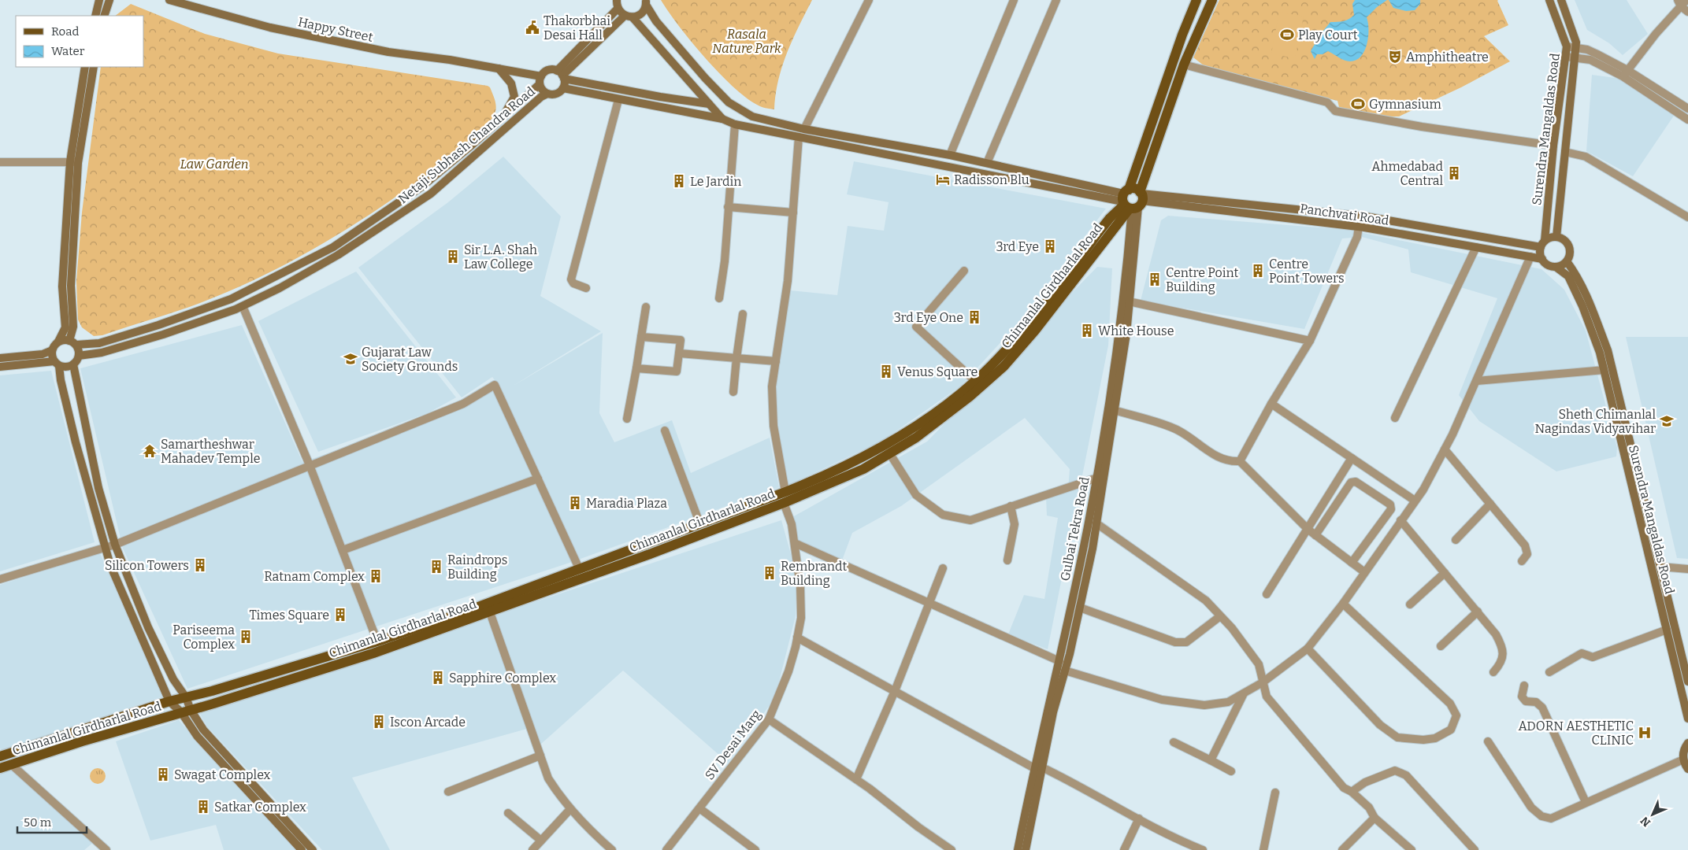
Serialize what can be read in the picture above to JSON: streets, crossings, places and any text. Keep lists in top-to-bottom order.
{
  "streets": {
    "main road": [
      "Happy Street",
      "Surendra Mangaldas Road",
      "Netaji Subhash Chandra Road",
      "Panchvati Road",
      "Chimanlal Girdharlal Road",
      "Gulbai Tekra Road"
    ],
    "street": ["SV Desai Marg"]
  },
  "crossings": [
    ["Happy Street", "Netaji Subhash Chandra Road"],
    ["Surendra Mangaldas Road", "Panchvati Road"],
    ["Panchvati Road", "Chimanlal Girdharlal Road"],
    ["Panchvati Road", "Gulbai Tekra Road"],
    ["Chimanlal Girdharlal Road", "Gulbai Tekra Road"],
    ["Chimanlal Girdharlal Road", "SV Desai Marg"]
  ],
  "parks": ["Rasala Nature Park", "Law Garden"],
  "places": {
    "public building": ["Thakorbhai Desai Hall"],
    "sports": ["Play Court", "Gymnasium"],
    "theatre": ["Amphitheatre"],
    "building": [
      "Ahmedabad Central",
      "Le Jardin",
      "3rd Eye",
      "Sir L.A. Shah Law College",
      "Centre Point Towers",
      "Centre Point Building",
      "3rd Eye One",
      "White House",
      "Venus Square",
      "Maradia Plaza",
      "Silicon Towers",
      "Raindrops Building",
      "Rembrandt Building",
      "Ratnam Complex",
      "Times Square",
      "Pariseema Complex",
      "Sapphire Complex",
      "Iscon Arcade",
      "Swagat Complex",
      "Satkar Complex"
    ],
    "hotel": ["Radisson Blu"],
    "school or university": ["Gujarat Law Society Grounds", "Sheth Chimanlal Nagindas Vidyavihar"],
    "temple": ["Samartheshwar Mahadev Temple"],
    "hospital": ["ADORN AESTHETIC CLINIC"]
  },
  "legend": ["Road", "Water"],
  "scale_bar": "50 m",
  "north": "bottom left"
}
